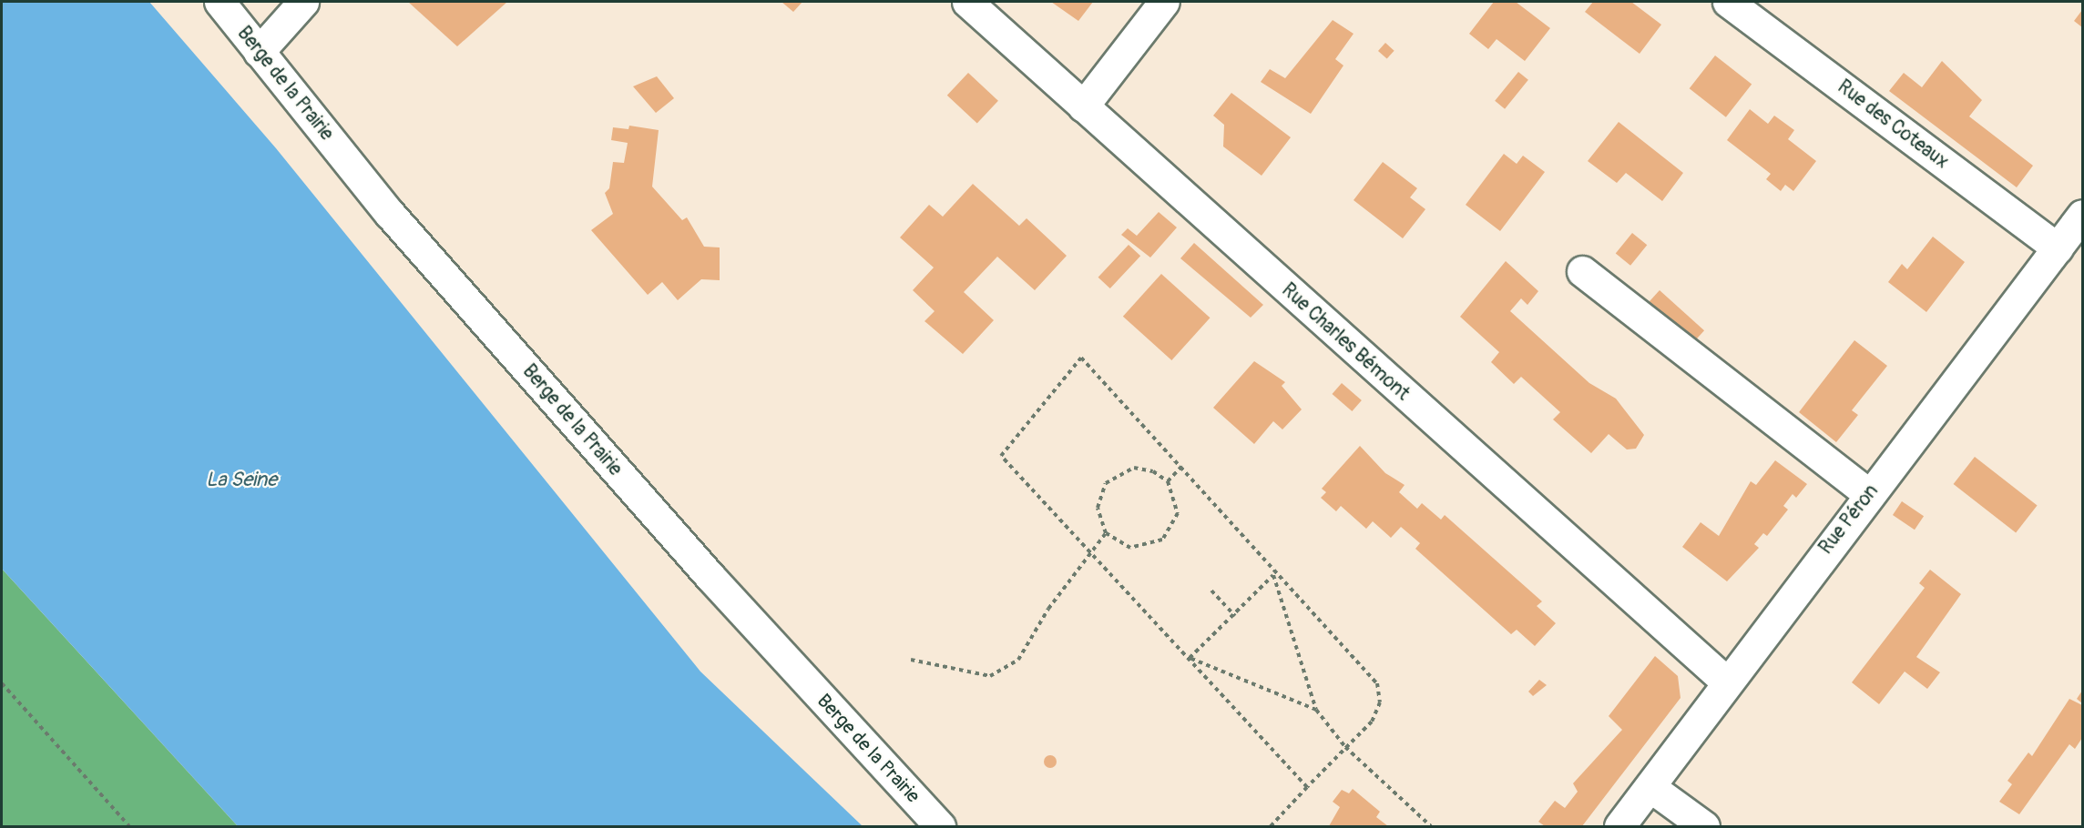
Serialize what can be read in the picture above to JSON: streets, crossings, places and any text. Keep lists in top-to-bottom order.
{
  "streets": {
    "street": [
      "Berge de la Prairie",
      "Rue des Coteaux",
      "Rue Charles Bémont",
      "Rue Péron"
    ]
  },
  "crossings": [
    ["Rue des Coteaux", "Rue Péron"],
    ["Rue Charles Bémont", "Rue Péron"]
  ],
  "water": ["La Seine"]
}
